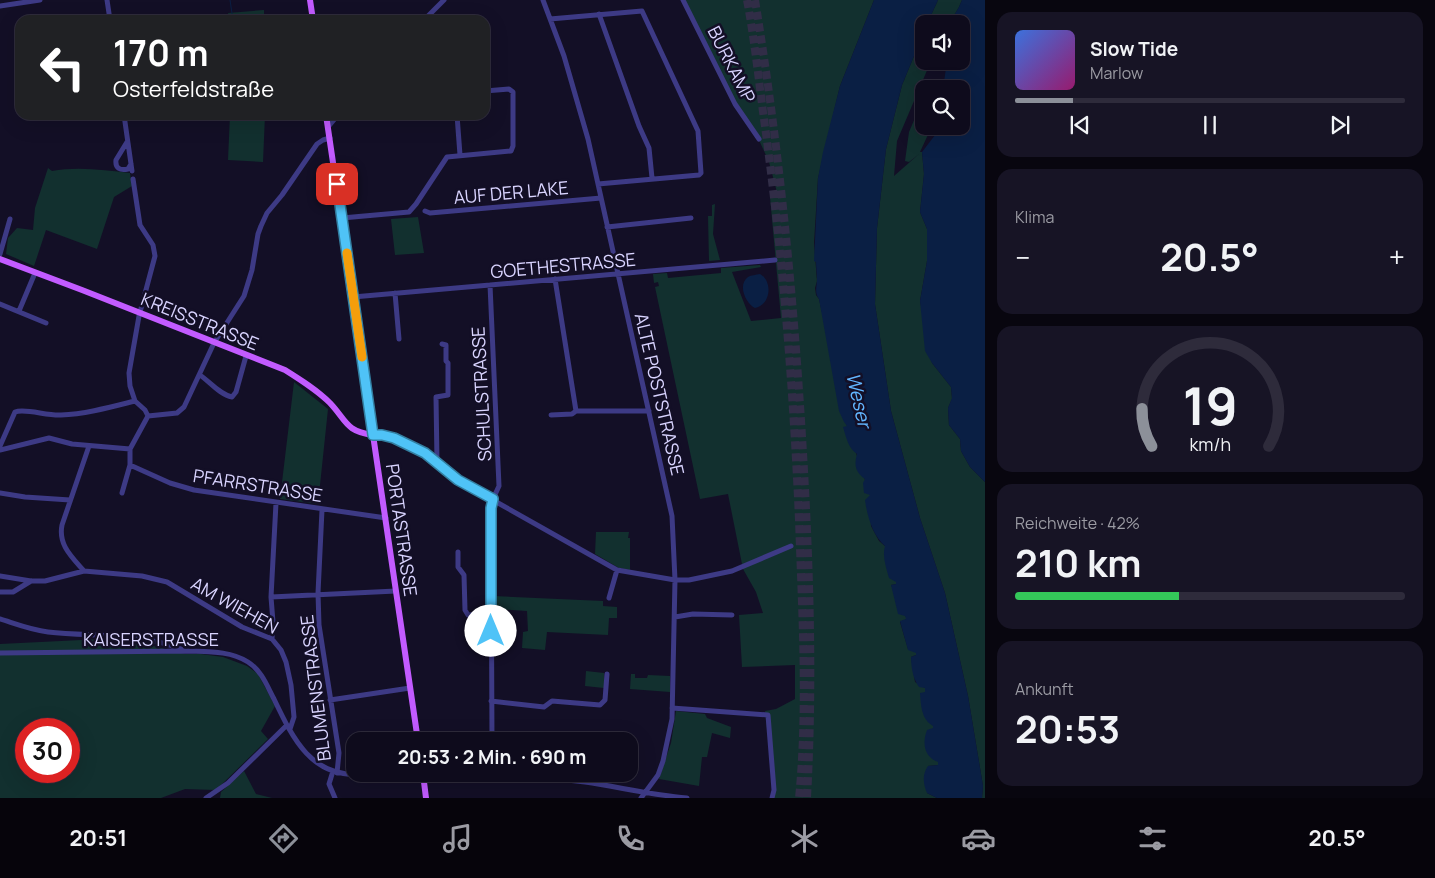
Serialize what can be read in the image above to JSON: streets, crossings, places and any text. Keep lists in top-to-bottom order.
{
  "streets": {
    "main road": ["KREISSTRASSE", "PORTASTRASSE"],
    "street": [
      "BURKAMP",
      "AUF DER LAKE",
      "GOETHESTRASSE",
      "SCHULSTRASSE",
      "ALTE POSTSTRASSE",
      "PFARRSTRASSE",
      "AM WIEHEN",
      "KAISERSTRASSE",
      "BLUMENSTRASSE"
    ]
  },
  "crossings": [
    ["AUF DER LAKE", "ALTE POSTSTRASSE"],
    ["GOETHESTRASSE", "SCHULSTRASSE"],
    ["GOETHESTRASSE", "ALTE POSTSTRASSE"],
    ["GOETHESTRASSE", "PORTASTRASSE"],
    ["KREISSTRASSE", "PORTASTRASSE"],
    ["PFARRSTRASSE", "PORTASTRASSE"],
    ["PFARRSTRASSE", "BLUMENSTRASSE"],
    ["AM WIEHEN", "KAISERSTRASSE"],
    ["KAISERSTRASSE", "BLUMENSTRASSE"]
  ],
  "water": ["Weser"],
  "page": {
    "turn": ["170 m", "Osterfeldstraße"],
    "song": ["Slow Tide", "Marlow"],
    "tile": [
      "Klima",
      ["Reichweite · 42%", "210 km"],
      ["Ankunft", "20:53"]
    ],
    "heat": ["−", "20.5°", "+"],
    "limit": "30",
    "trip": "20:53 · 2 Min. · 690 m",
    "tabs": ["20:51", "20.5°"],
    "gauge": ["19", "km/h"]
  }
}
